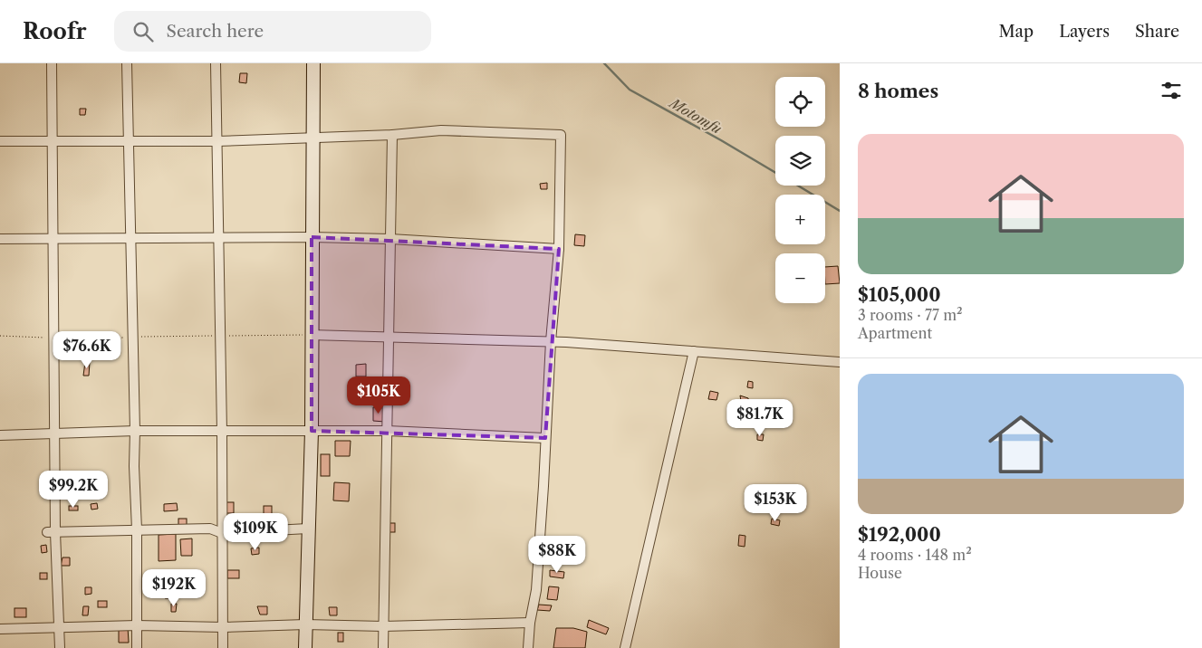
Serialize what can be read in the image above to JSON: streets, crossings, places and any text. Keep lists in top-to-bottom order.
{
  "water": ["Motomfu"],
  "page": {
    "header": "Roofr",
    "search": "Search here",
    "nav": ["Map", "Layers", "Share"],
    "heading": "8 homes",
    "map_buttons": ["+", "−"],
    "list": [
      {
        "name": "$105,000",
        "note": "3 rooms · 77 m² · Apartment"
      },
      {
        "name": "$192,000",
        "note": "4 rooms · 148 m² · House"
      }
    ],
    "price": [
      "$76.6K",
      "$105K",
      "$81.7K",
      "$99.2K",
      "$153K",
      "$109K",
      "$88K",
      "$192K"
    ]
  }
}
